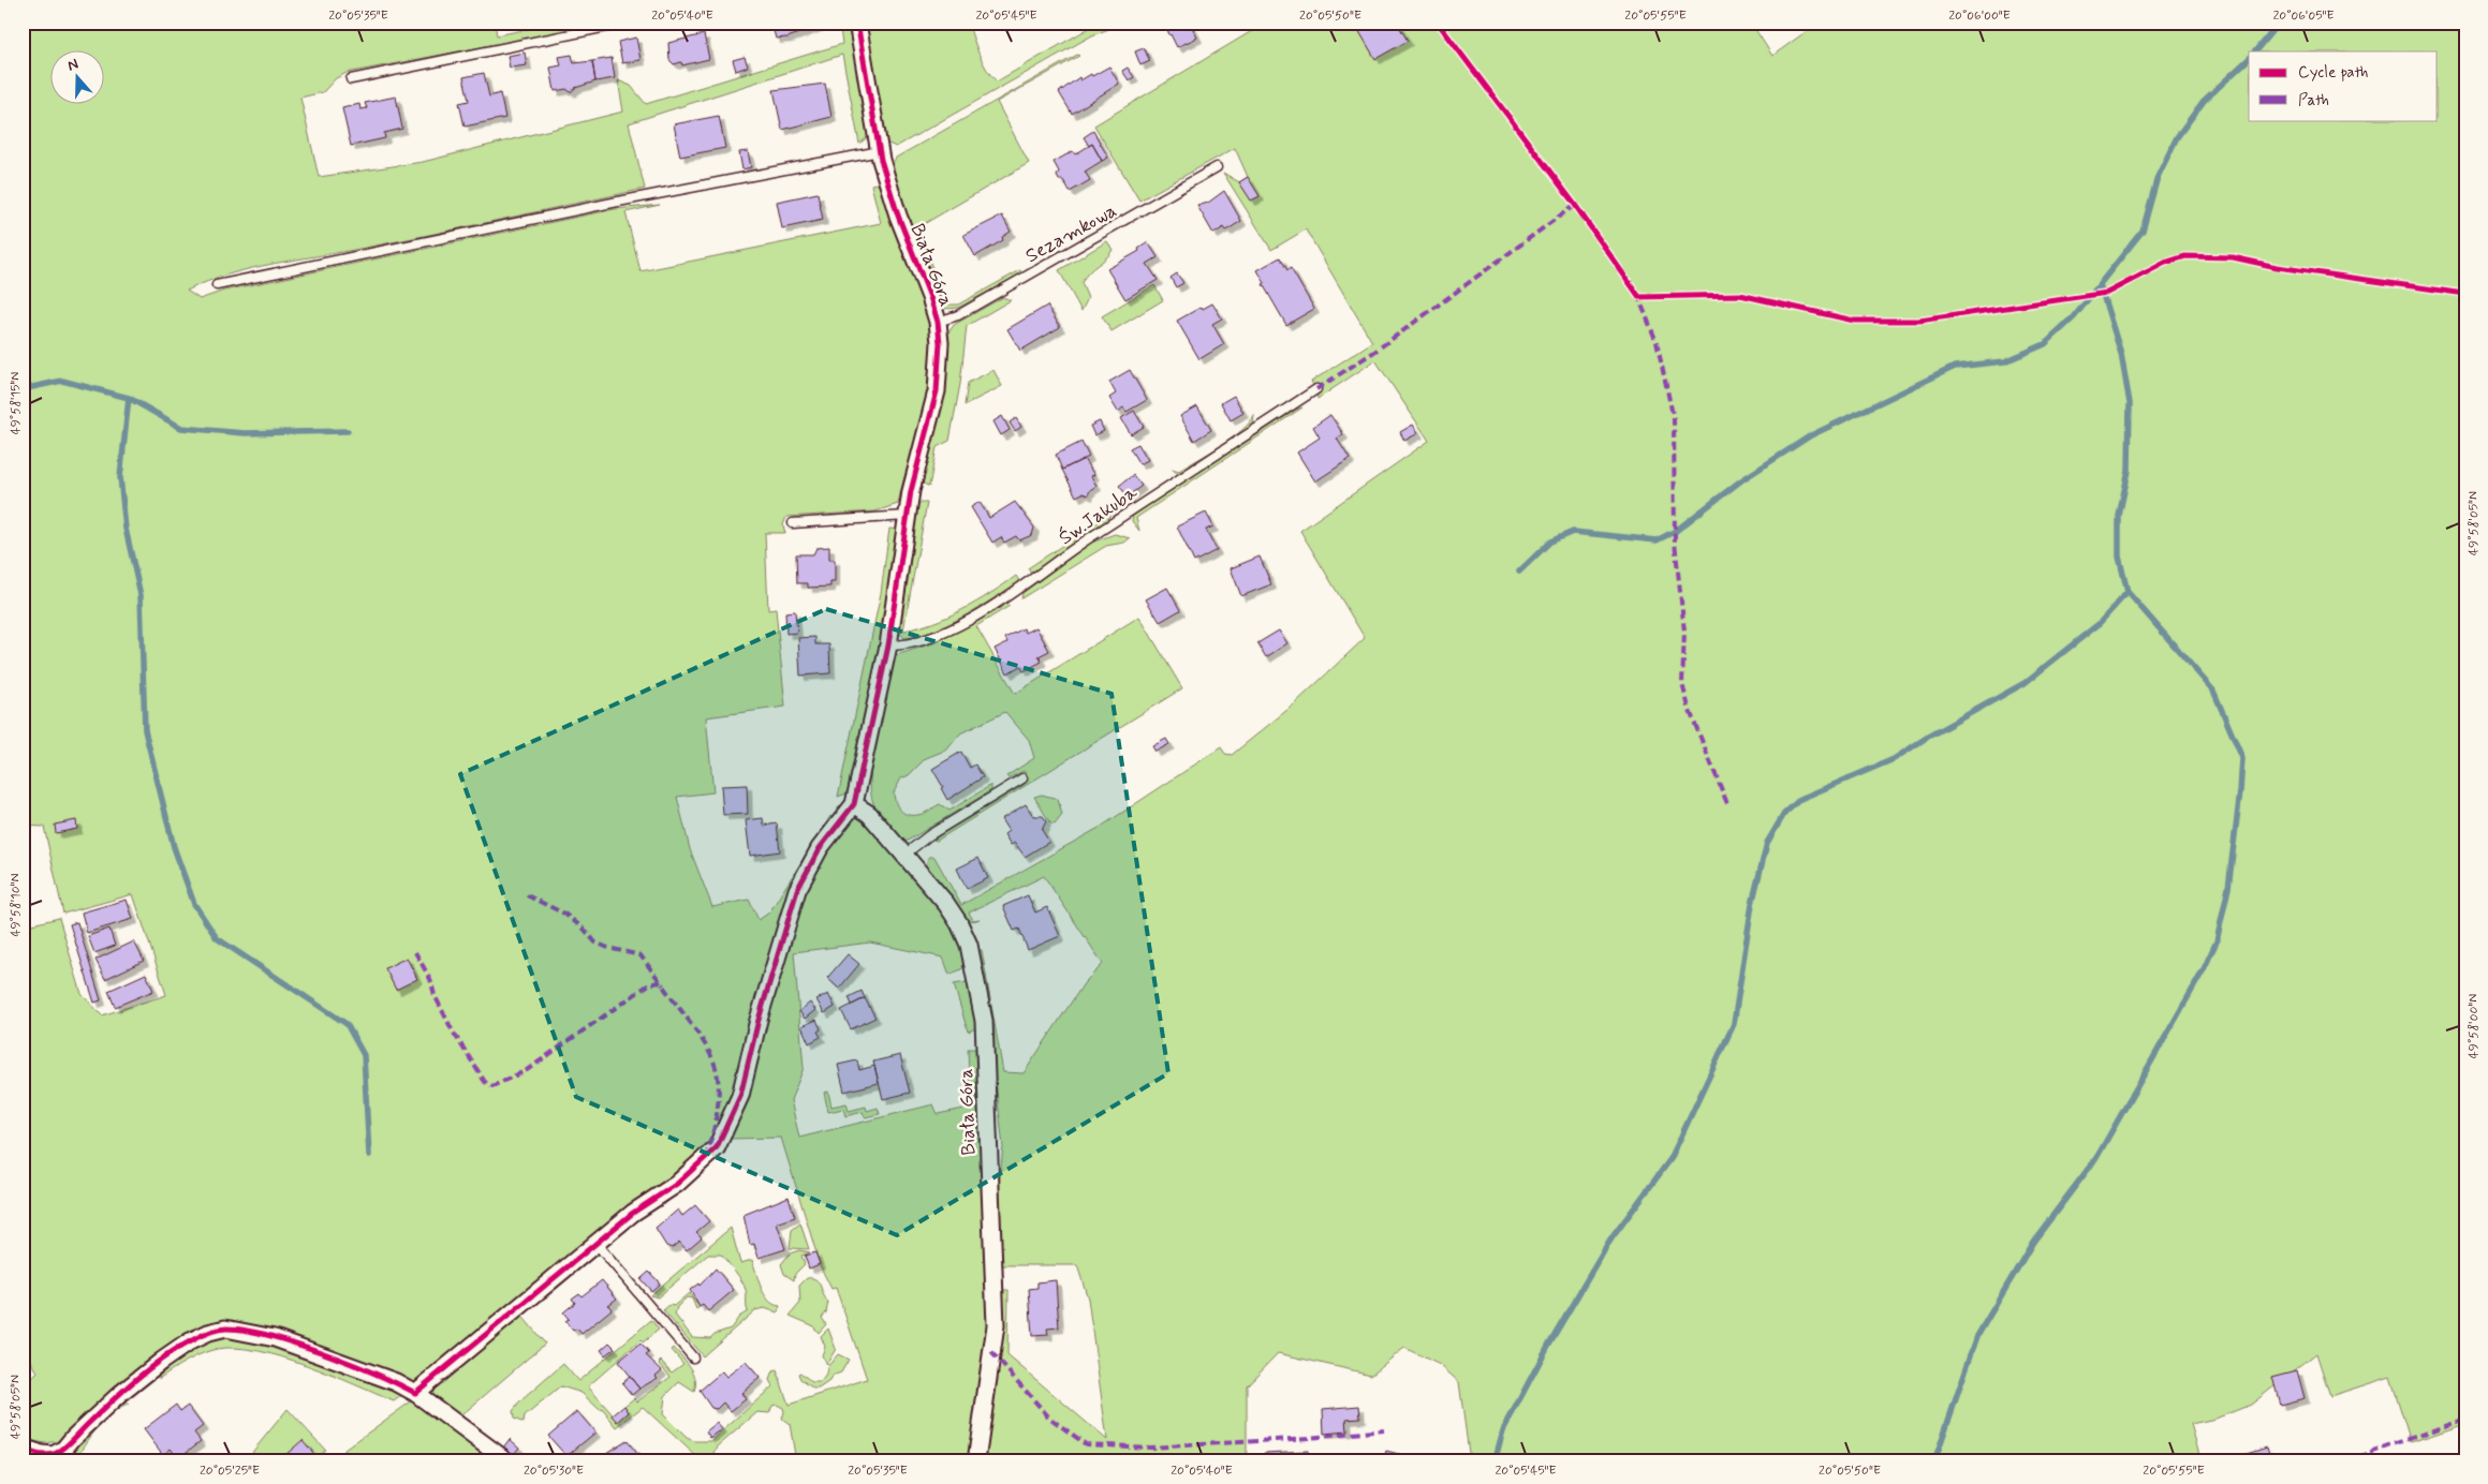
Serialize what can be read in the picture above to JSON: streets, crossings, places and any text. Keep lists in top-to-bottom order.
{
  "streets": {
    "street": ["Biała Góra"],
    "lane": ["Sezamkowa", "Św.Jakuba"]
  },
  "crossings": [
    ["Sezamkowa", "Biała Góra"],
    ["Biała Góra", "Św.Jakuba"]
  ],
  "legend": ["Cycle path", "Path"],
  "north": "top",
  "coordinates": [
    "20°05'35\"E",
    "20°05'40\"E",
    "20°05'45\"E",
    "20°05'50\"E",
    "20°05'55\"E",
    "20°06'00\"E",
    "20°06'05\"E",
    "49°58'15\"N",
    "49°58'05\"N",
    "49°58'10\"N",
    "49°58'00\"N",
    "20°05'25\"E",
    "20°05'30\"E"
  ]
}
